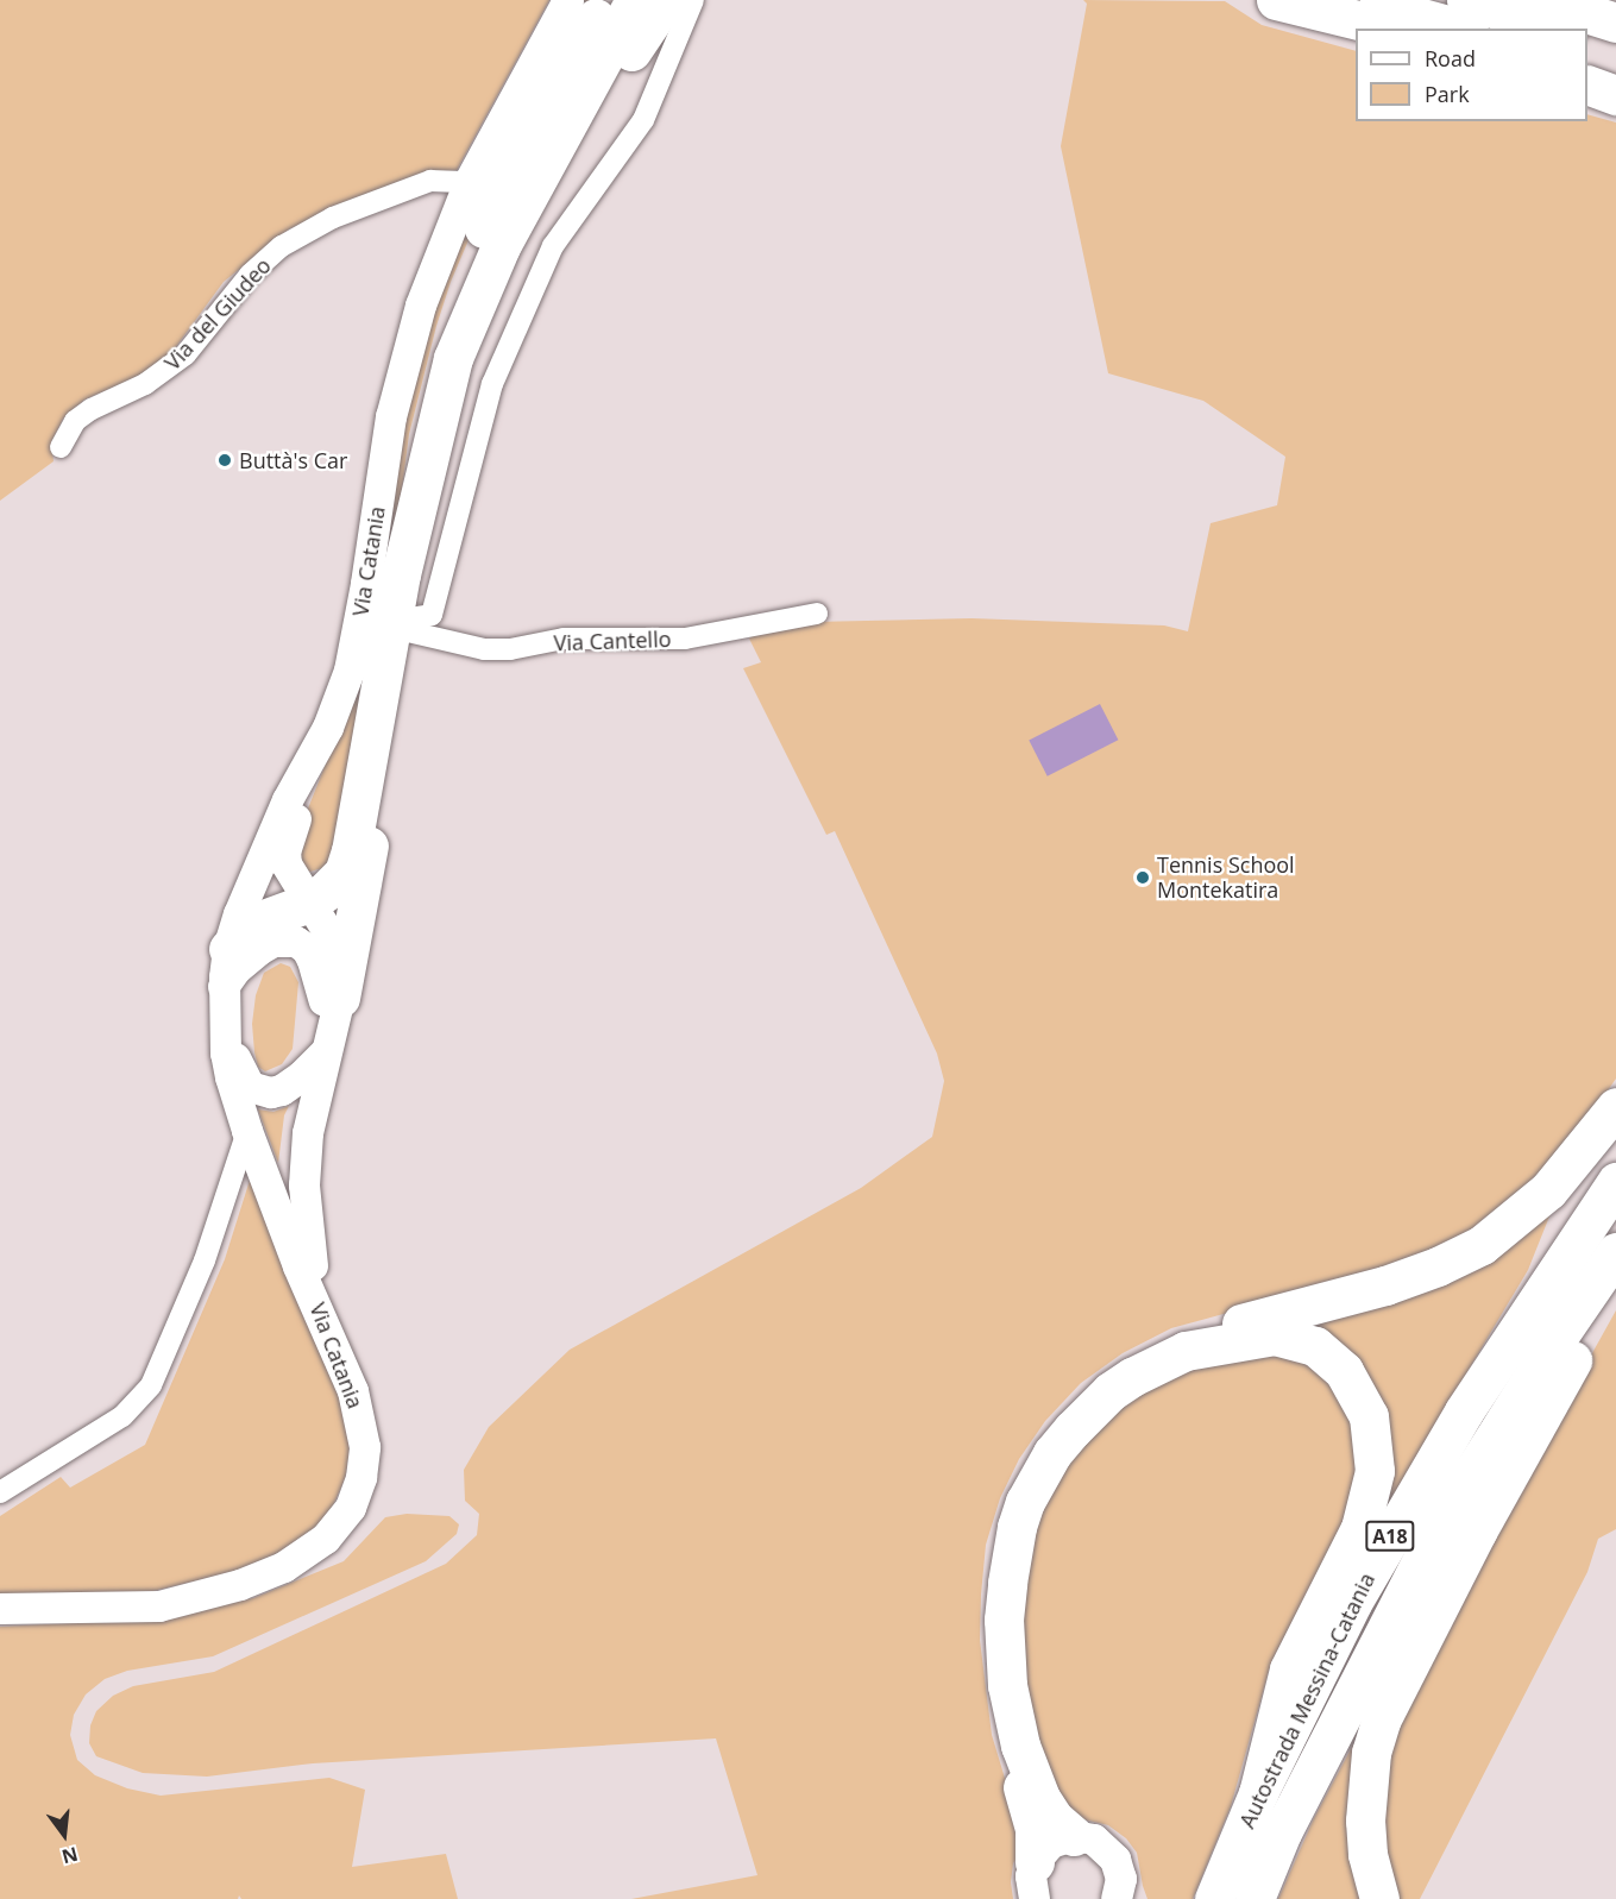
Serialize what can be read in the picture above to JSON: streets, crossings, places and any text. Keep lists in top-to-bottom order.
{
  "streets": {
    "highway": ["A18", "Autostrada Messina-Catania"],
    "main road": ["Via Catania"],
    "street": ["Via del Giudeo", "Via Cantello"]
  },
  "crossings": [
    ["Via del Giudeo", "Via Catania"]
  ],
  "places": ["Buttà's Car", "Tennis School Montekatira"],
  "legend": ["Road", "Park"],
  "north": "bottom"
}
